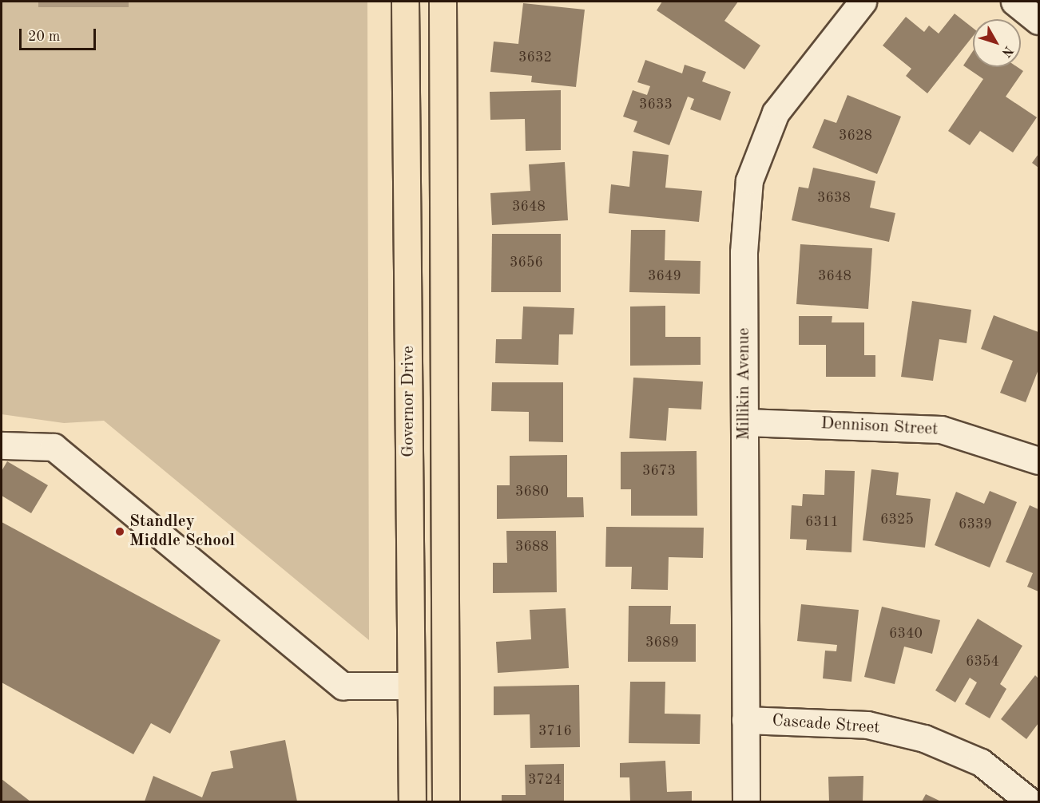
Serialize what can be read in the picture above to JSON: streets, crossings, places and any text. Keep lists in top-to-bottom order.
{
  "streets": {
    "main road": ["Governor Drive"],
    "street": ["Millikin Avenue", "Dennison Street", "Cascade Street"]
  },
  "crossings": [
    ["Millikin Avenue", "Dennison Street"],
    ["Millikin Avenue", "Cascade Street"]
  ],
  "places": ["Standley Middle School"],
  "house_numbers": [
    "3632",
    "3633",
    "3628",
    "3638",
    "3648",
    "3656",
    "3649",
    "3648",
    "3673",
    "3680",
    "6325",
    "6311",
    "6339",
    "3688",
    "6340",
    "3689",
    "6354",
    "3716",
    "3724"
  ],
  "scale_bar": "20 m",
  "north": "bottom right"
}
